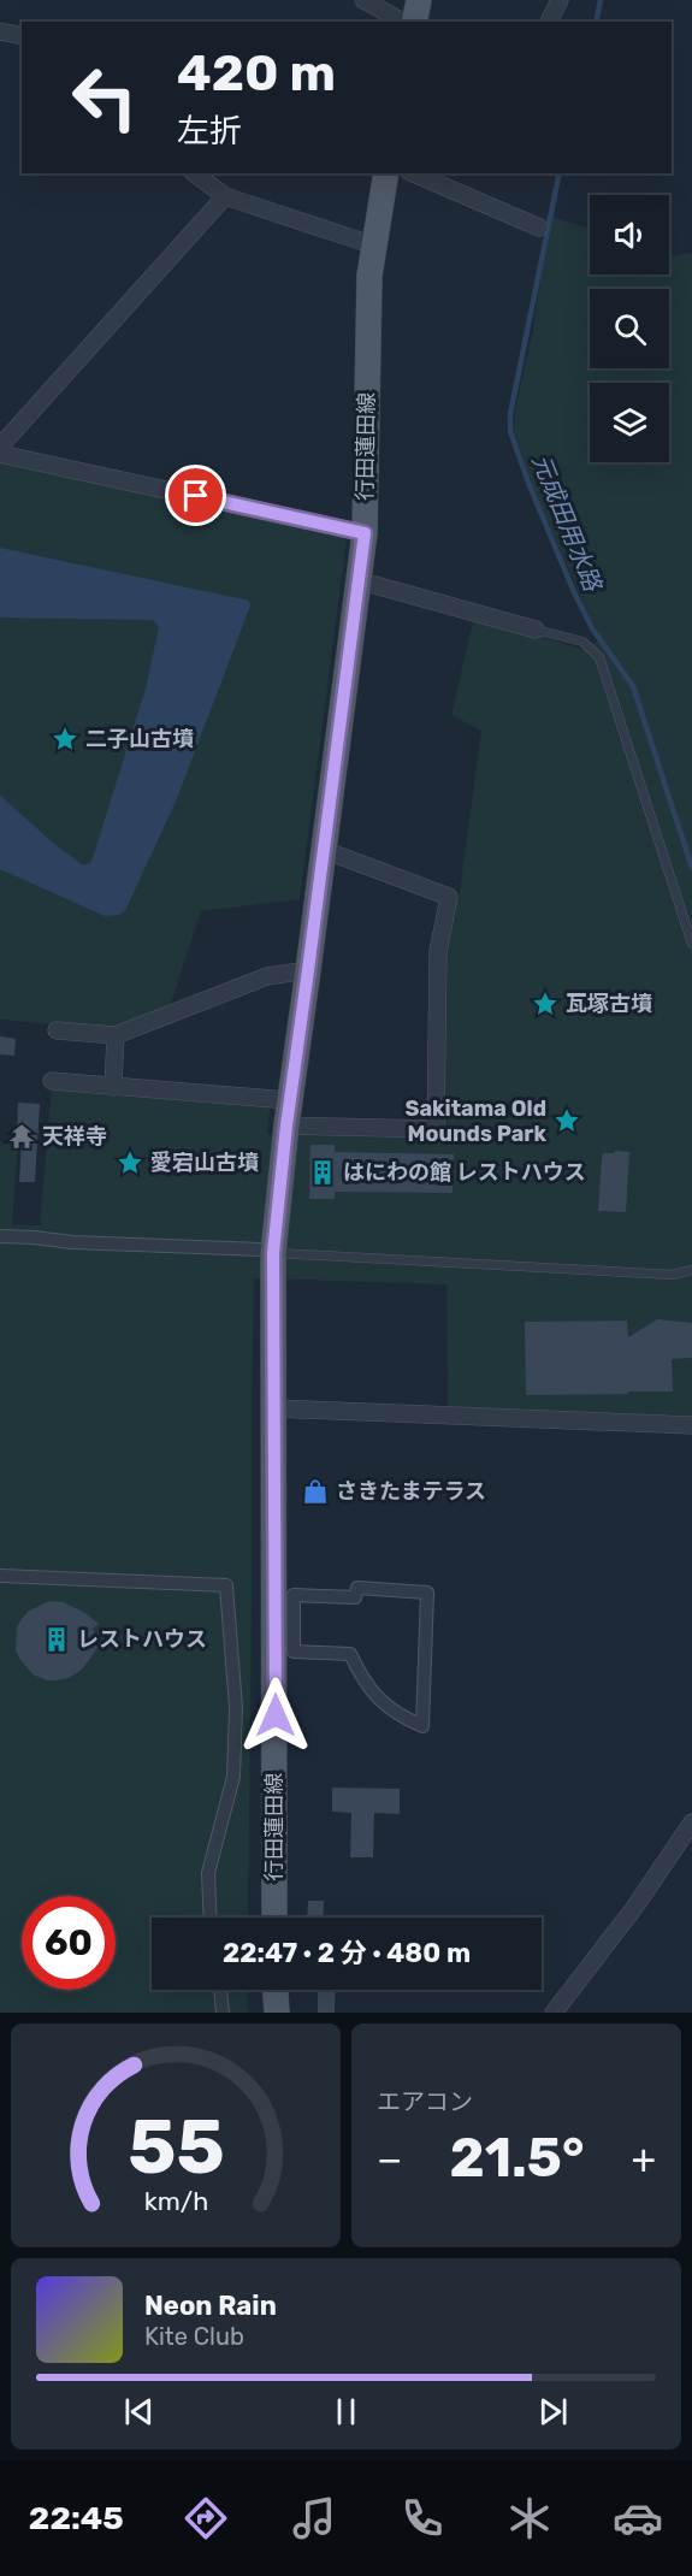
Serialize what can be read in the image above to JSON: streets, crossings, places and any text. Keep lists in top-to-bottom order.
{
  "streets": {
    "main road": ["行田蓮田線"]
  },
  "water": ["元成田用水路"],
  "places": {
    "place": [
      "二子山古墳",
      "瓦塚古墳",
      "Sakitama Old Mounds Park",
      "愛宕山古墳"
    ],
    "temple": ["天祥寺"],
    "building": ["はにわの館 レストハウス", "レストハウス"],
    "shop": ["さきたまテラス"]
  },
  "page": {
    "turn": ["420 m", "左折"],
    "limit": "60",
    "trip": "22:47 · 2 分 · 480 m",
    "tile": "エアコン",
    "heat": ["−", "21.5°", "+"],
    "song": ["Neon Rain", "Kite Club"],
    "tabs": "22:45",
    "gauge": ["55", "km/h"]
  }
}
